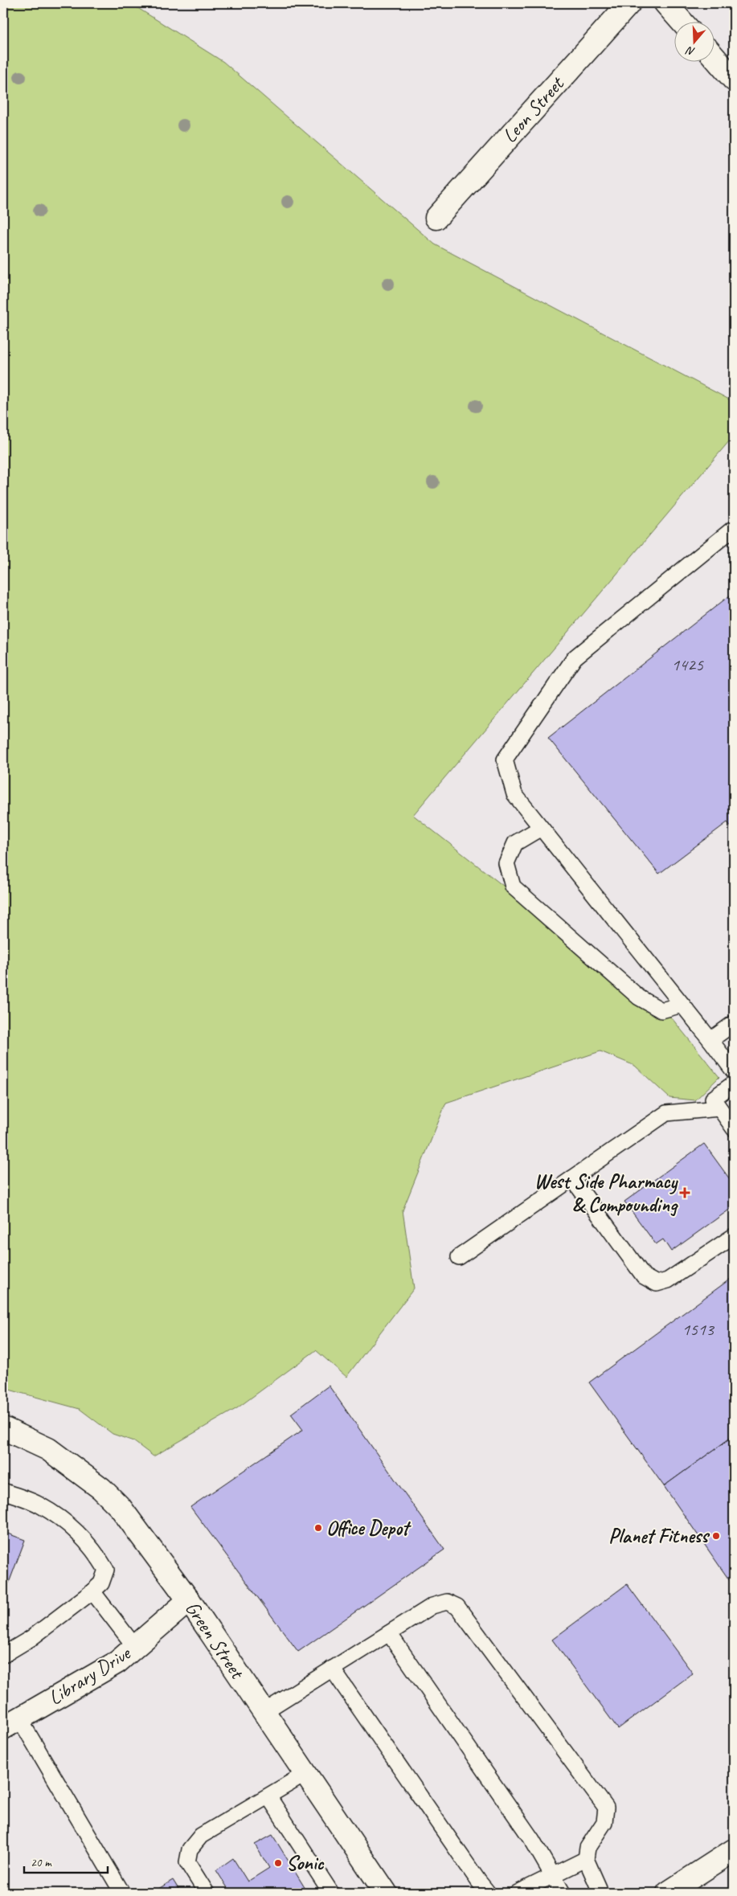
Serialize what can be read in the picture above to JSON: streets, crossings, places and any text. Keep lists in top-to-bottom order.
{
  "streets": {
    "street": ["Leon Street", "Green Street", "Library Drive"]
  },
  "crossings": [
    ["Green Street", "Library Drive"]
  ],
  "places": {
    "health": ["West Side Pharmacy & Compounding"],
    "other": ["Office Depot", "Planet Fitness", "Sonic"]
  },
  "house_numbers": ["1425", "1513"],
  "scale_bar": "20 m",
  "north": "bottom"
}
